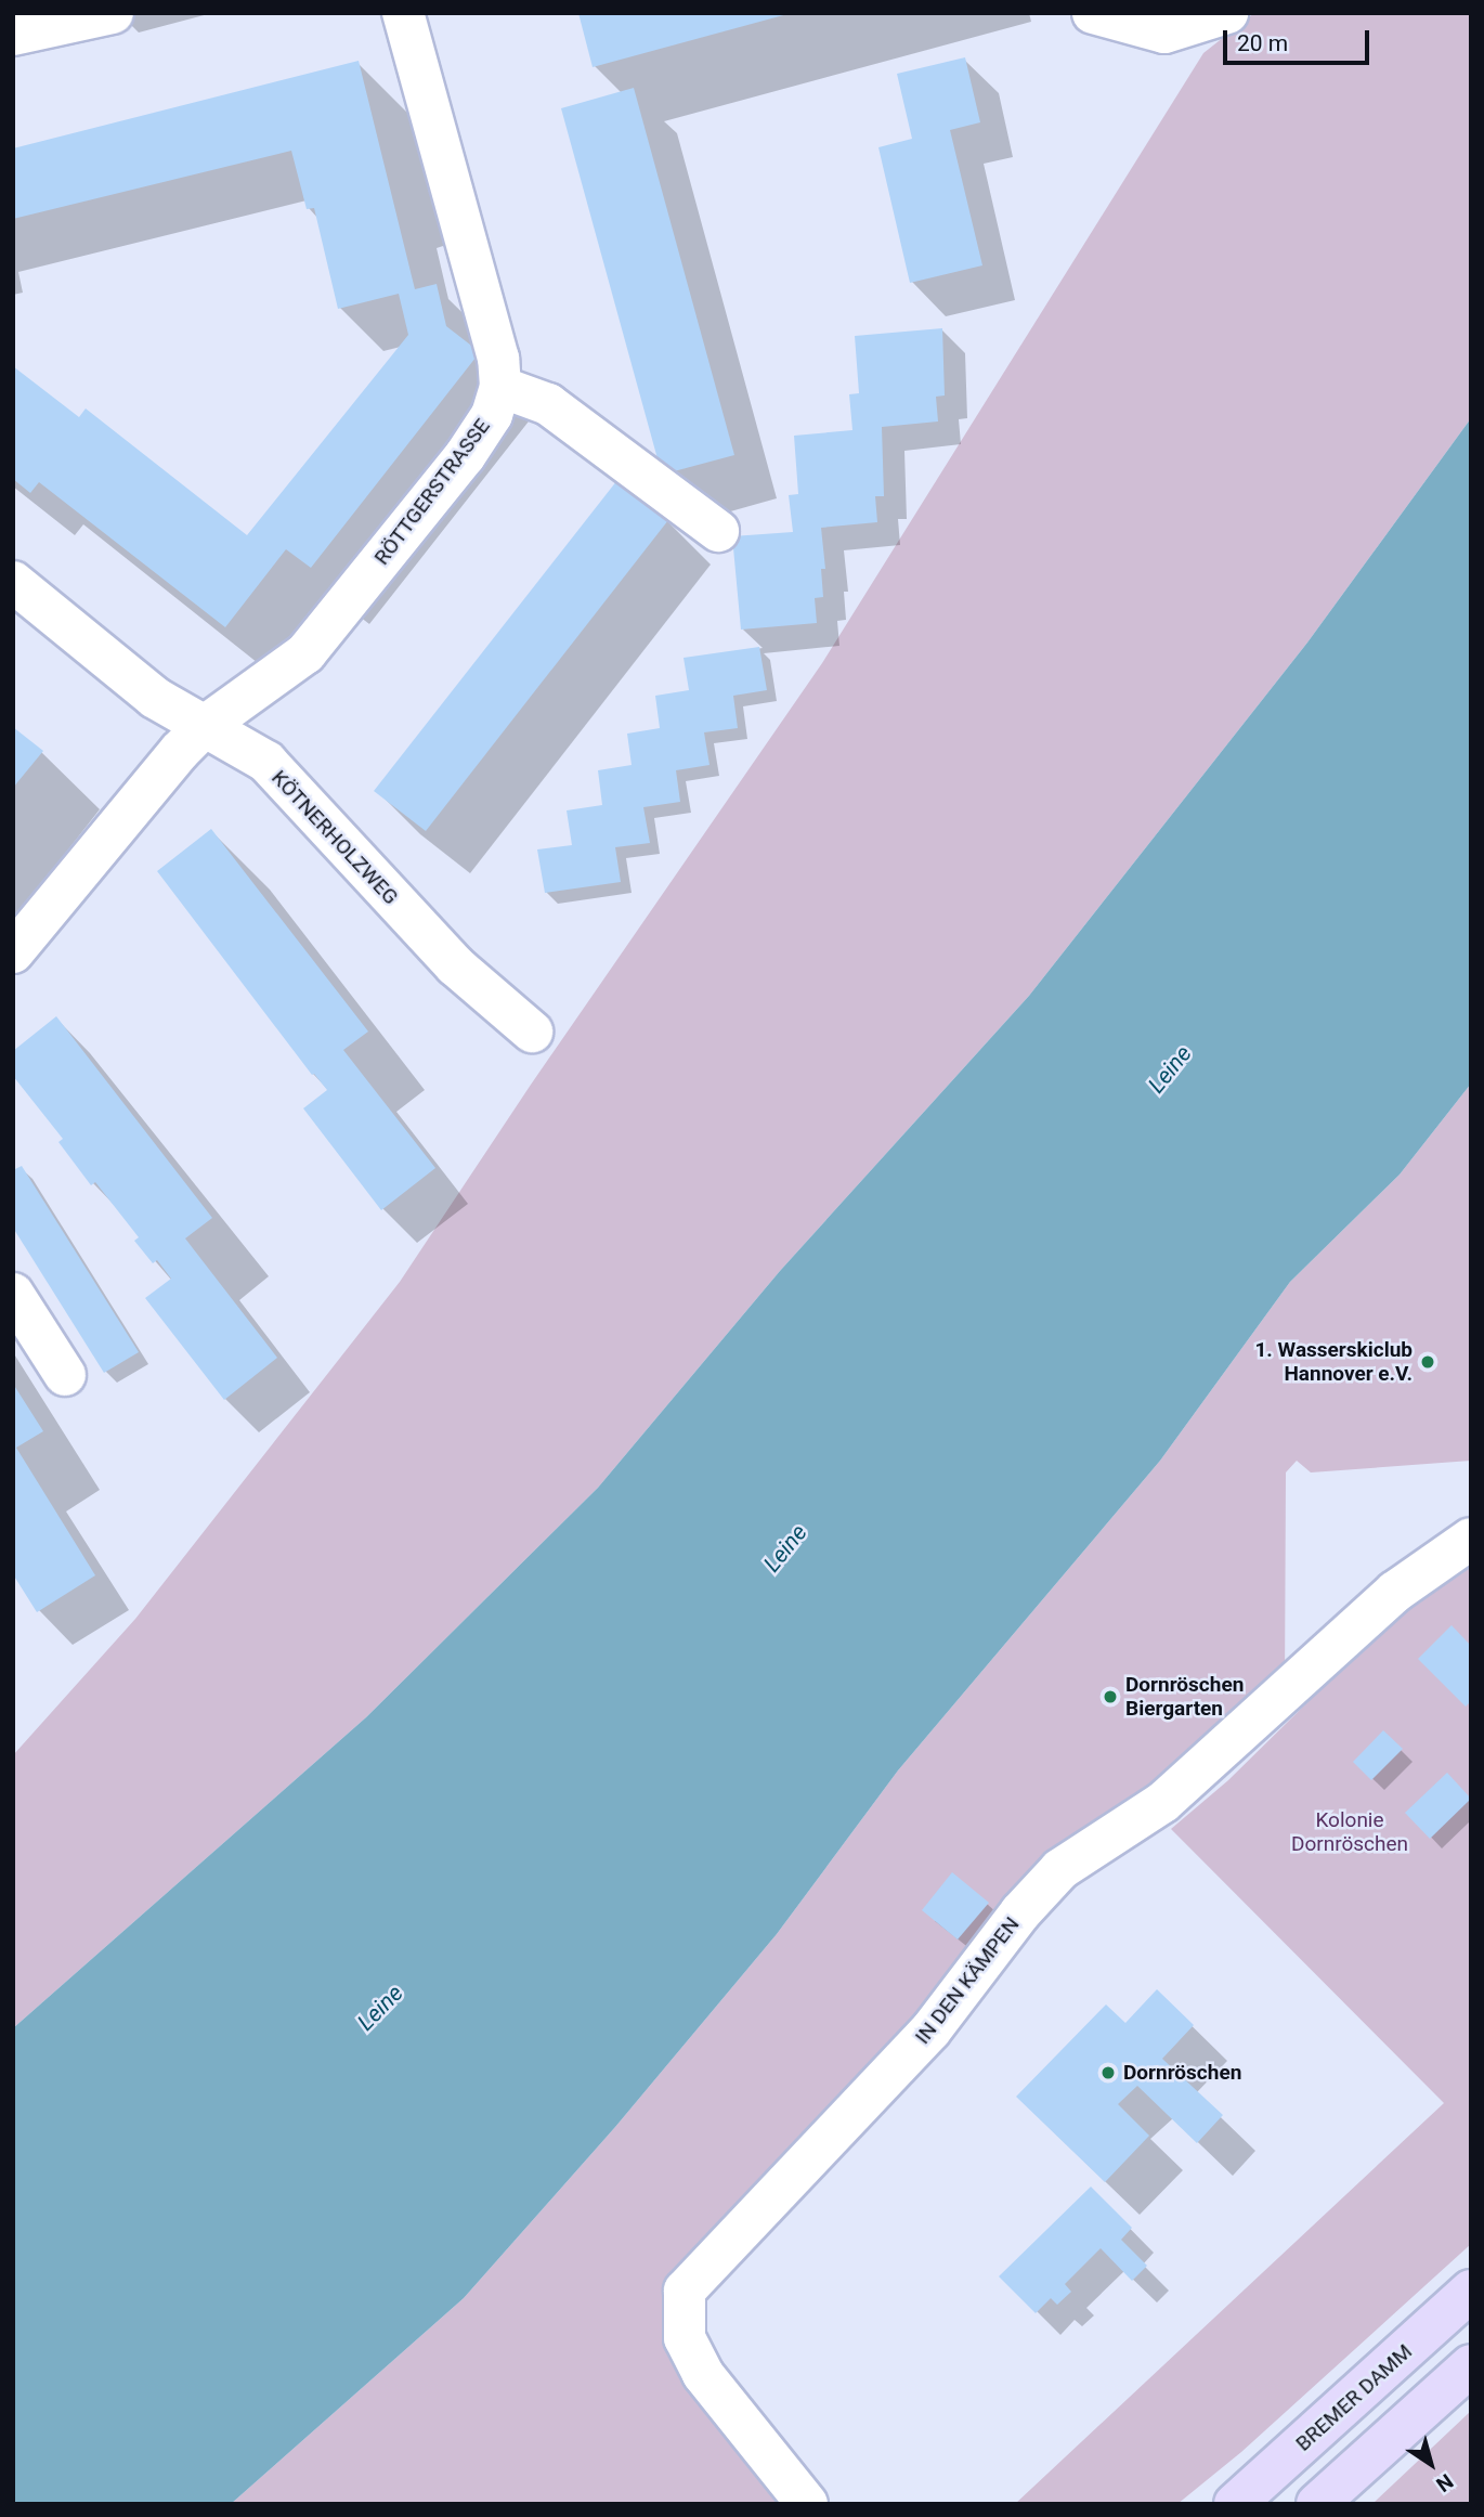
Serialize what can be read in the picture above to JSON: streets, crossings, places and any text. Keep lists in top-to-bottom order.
{
  "streets": {
    "main road": ["BREMER DAMM"],
    "street": ["RÖTTGERSTRASSE", "KÖTNERHOLZWEG", "IN DEN KÄMPEN"]
  },
  "crossings": [
    ["RÖTTGERSTRASSE", "KÖTNERHOLZWEG"]
  ],
  "water": ["Leine"],
  "parks": ["Kolonie Dornröschen"],
  "places": ["1. Wasserskiclub Hannover e.V.", "Dornröschen Biergarten", "Dornröschen"],
  "scale_bar": "20 m",
  "north": "bottom right"
}
